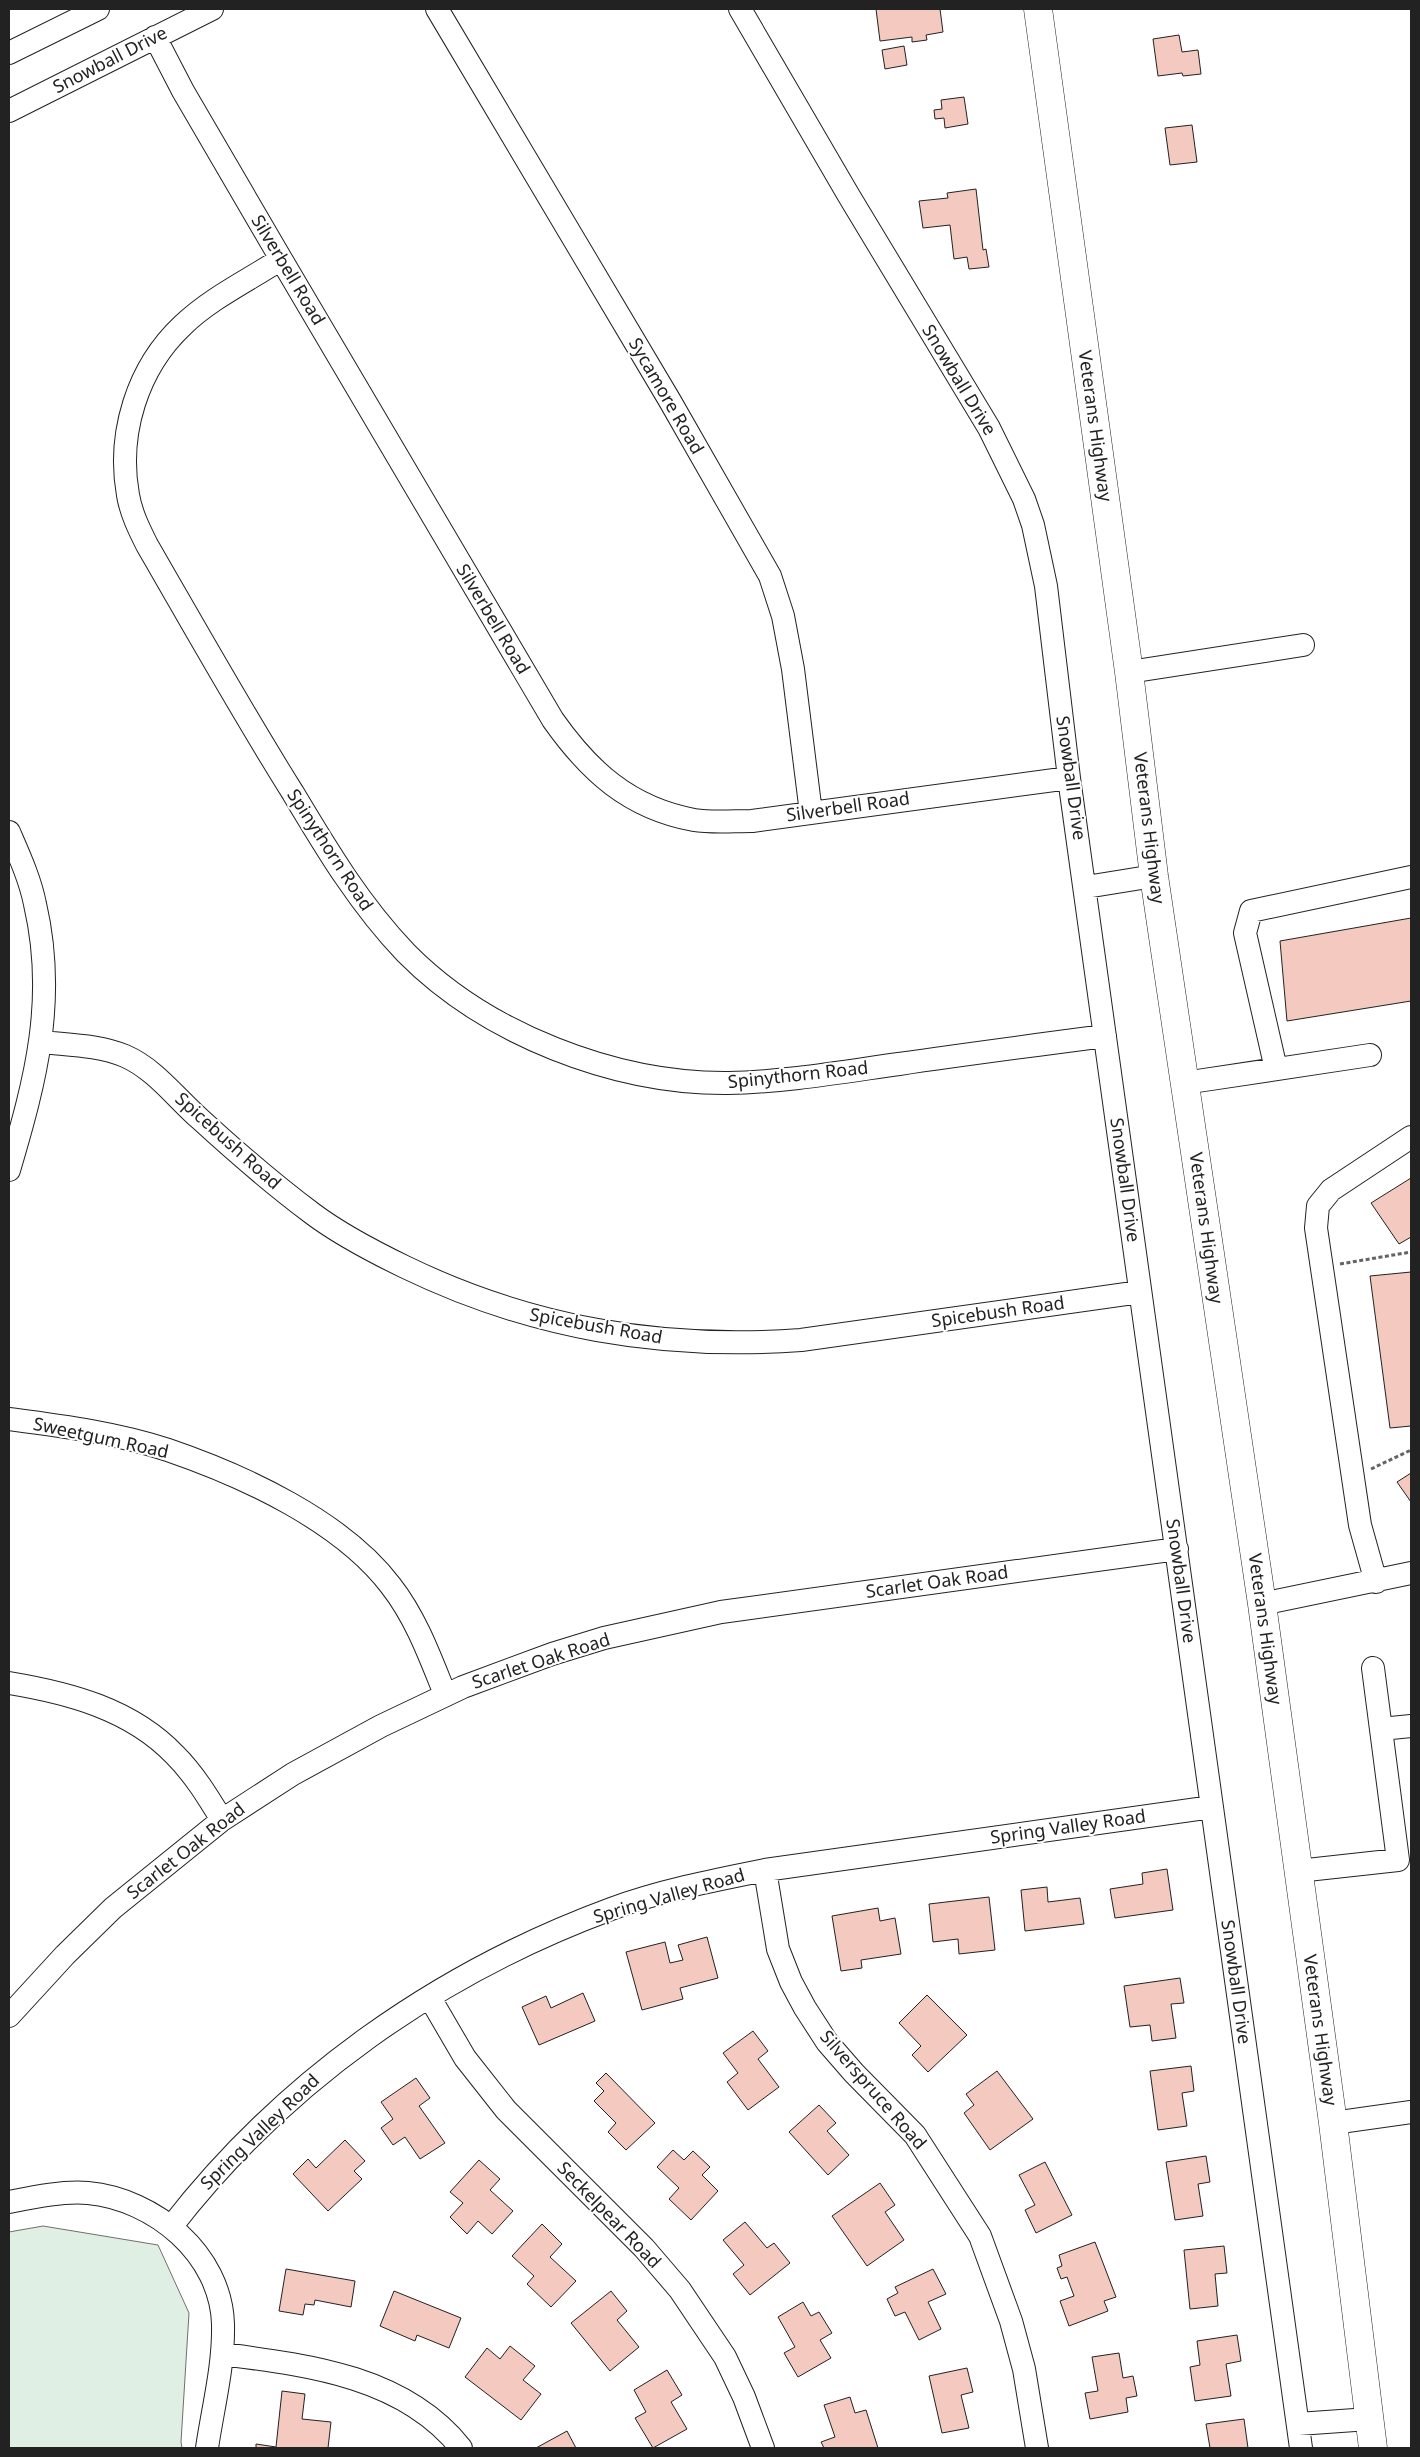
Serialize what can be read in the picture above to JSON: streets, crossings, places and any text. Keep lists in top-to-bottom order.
{
  "streets": {
    "main road": ["Veterans Highway"],
    "street": [
      "Snowball Drive",
      "Silverbell Road",
      "Sycamore Road",
      "Spinythorn Road",
      "Spicebush Road",
      "Sweetgum Road",
      "Scarlet Oak Road",
      "Spring Valley Road",
      "Silverspruce Road",
      "Seckelpear Road"
    ]
  },
  "crossings": [
    ["Snowball Drive", "Silverbell Road"],
    ["Snowball Drive", "Spinythorn Road"],
    ["Snowball Drive", "Spicebush Road"],
    ["Snowball Drive", "Scarlet Oak Road"],
    ["Snowball Drive", "Spring Valley Road"],
    ["Silverbell Road", "Sycamore Road"],
    ["Silverbell Road", "Spinythorn Road"],
    ["Sweetgum Road", "Scarlet Oak Road"],
    ["Spring Valley Road", "Silverspruce Road"],
    ["Spring Valley Road", "Seckelpear Road"]
  ]
}
